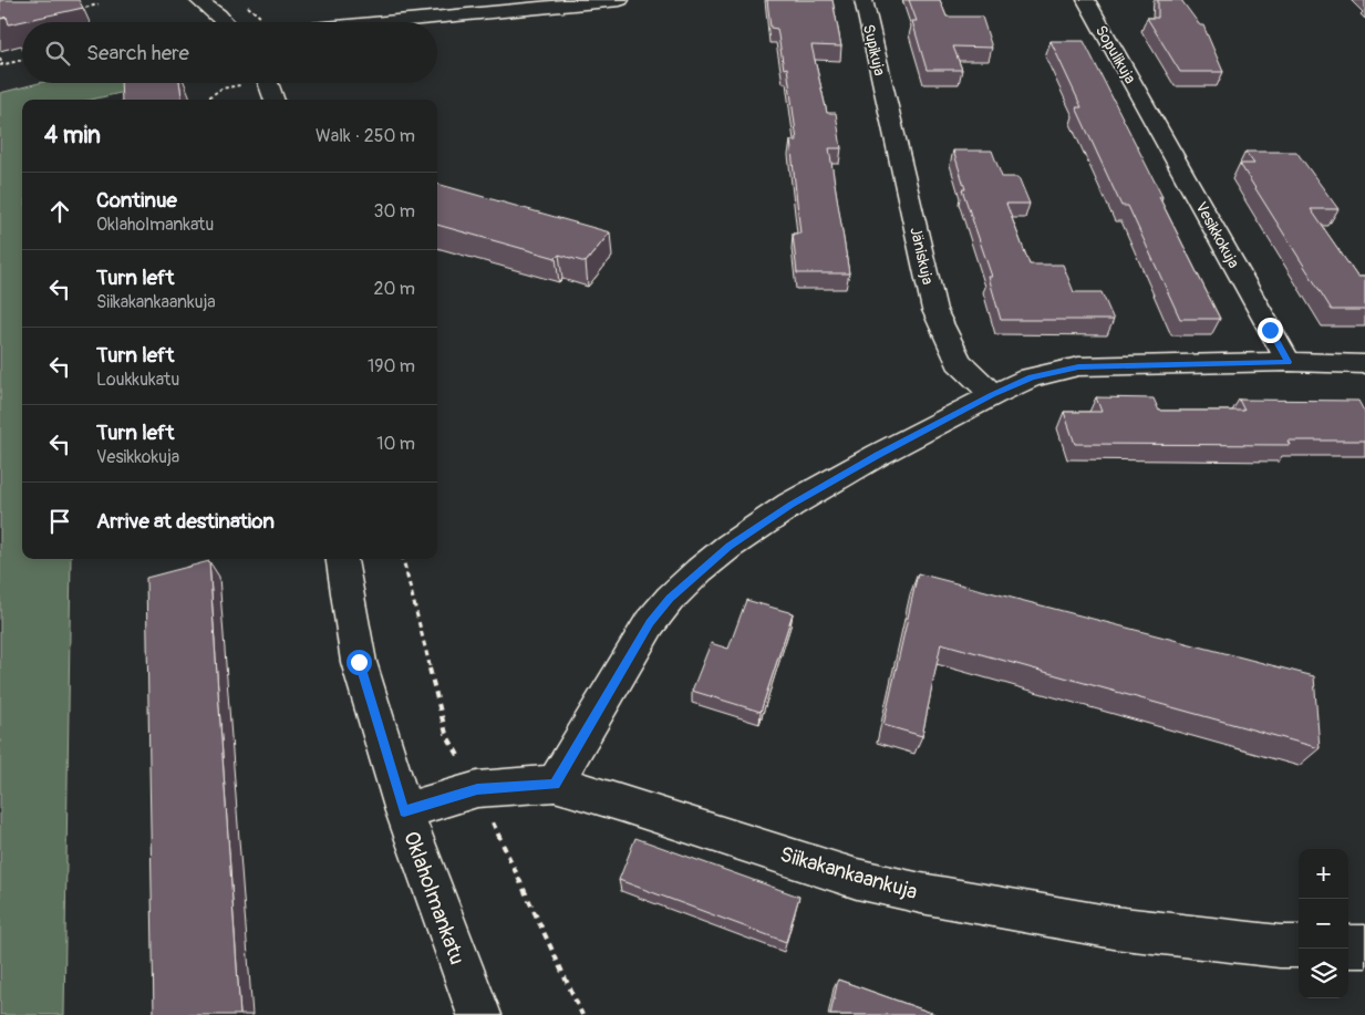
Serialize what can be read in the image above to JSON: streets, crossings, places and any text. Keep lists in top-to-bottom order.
{
  "streets": {
    "street": [
      "Supikuja",
      "Sopulikuja",
      "Vesikkokuja",
      "Jäniskuja",
      "Siikakankaankuja",
      "Oklaholmankatu"
    ]
  },
  "crossings": [
    ["Supikuja", "Jäniskuja"],
    ["Sopulikuja", "Vesikkokuja"],
    ["Siikakankaankuja", "Oklaholmankatu"]
  ],
  "page": {
    "search": "Search here",
    "heading": ["4 min", "Walk · 250 m"],
    "list": [
      ["Continue", "Oklaholmankatu", "30 m"],
      ["Turn left", "Siikakankaankuja", "20 m"],
      ["Turn left", "Loukkukatu", "190 m"],
      ["Turn left", "Vesikkokuja", "10 m"],
      "Arrive at destination"
    ],
    "map_buttons": ["+", "−"]
  }
}
